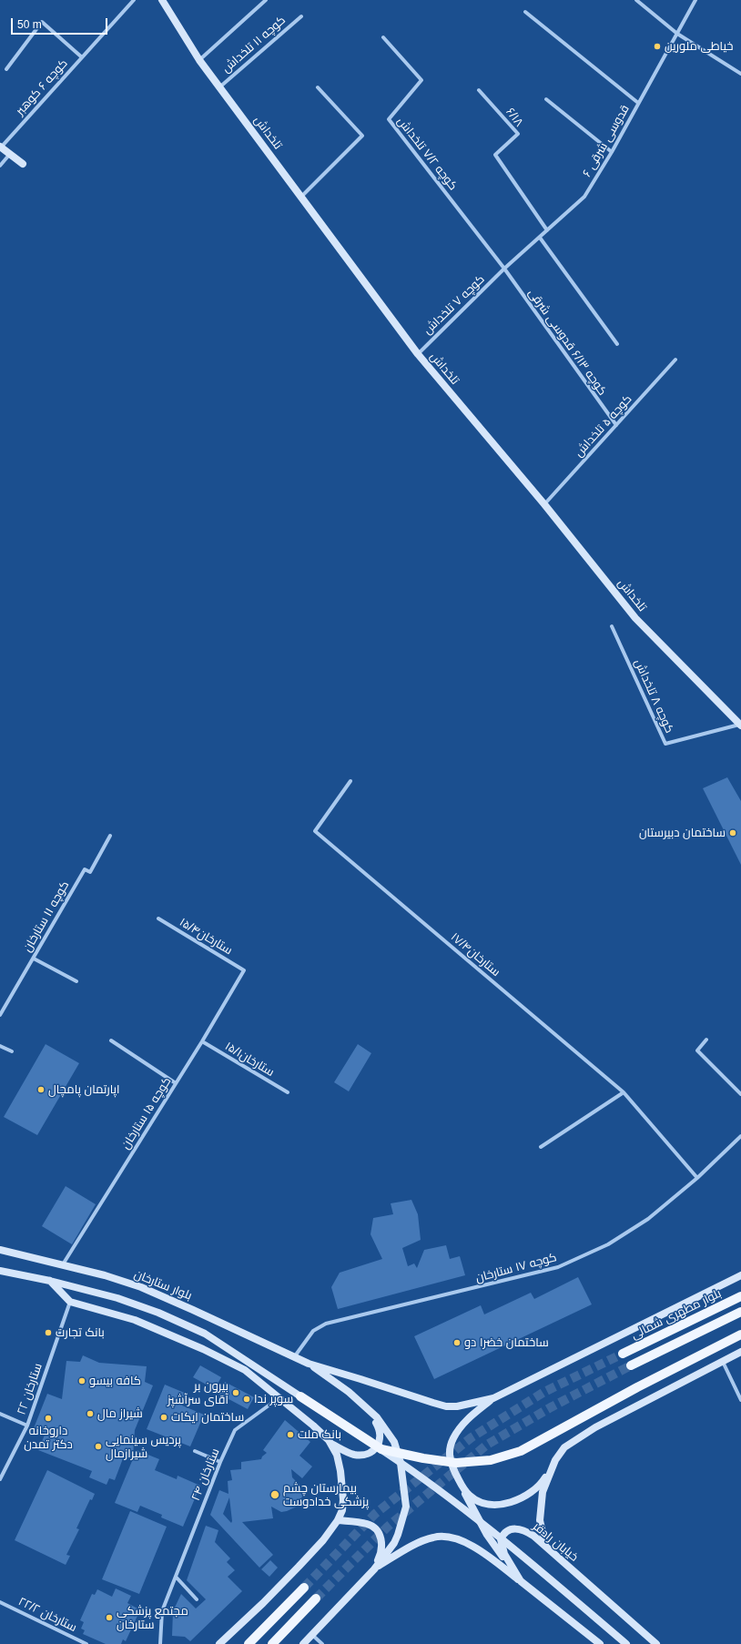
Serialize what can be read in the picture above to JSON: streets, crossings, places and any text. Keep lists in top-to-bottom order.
{
  "streets": {
    "main road": [
      "تلخداش",
      "بلوار ستارخان",
      "بلوار مطهرى شمالى",
      "خیابان رادفر"
    ],
    "street": [
      "کوچه ۱۱ تلخداش",
      "کوچه ۶ کوهبر",
      "۶/۱۸",
      "قدوسی شرقی ۶",
      "کوچه ۷/۲ تلخداش",
      "کوچه ۷ تلخداش",
      "کوچه ۶/۱۳ قدوسی شرقی",
      "کوچه ۵ تلخداش",
      "کوچه ۸ تلخداش",
      "کوچه ۱۱ ستارخان",
      "ستارخان۱۵/۴",
      "ستارخان۱۷/۴",
      "ستارخان۱۵/۱",
      "کوچه ۱۵ ستارخان",
      "کوچه ۱۷ ستارخان",
      "۲۲ ستارخان",
      "۲۴ ستارخان",
      "۲۲/۲ ستارخان"
    ]
  },
  "crossings": [
    ["کوچه ۱۱ تلخداش", "تلخداش"],
    ["۶/۱۸", "قدوسی شرقی ۶"],
    ["تلخداش", "کوچه ۷ تلخداش"],
    ["تلخداش", "کوچه ۵ تلخداش"],
    ["تلخداش", "کوچه ۸ تلخداش"],
    ["قدوسی شرقی ۶", "کوچه ۷/۲ تلخداش"],
    ["قدوسی شرقی ۶", "کوچه ۷ تلخداش"],
    ["قدوسی شرقی ۶", "کوچه ۶/۱۳ قدوسی شرقی"],
    ["کوچه ۷/۲ تلخداش", "کوچه ۷ تلخداش"],
    ["کوچه ۷/۲ تلخداش", "کوچه ۶/۱۳ قدوسی شرقی"],
    ["کوچه ۷ تلخداش", "کوچه ۶/۱۳ قدوسی شرقی"],
    ["کوچه ۶/۱۳ قدوسی شرقی", "کوچه ۵ تلخداش"],
    ["ستارخان۱۵/۴", "کوچه ۱۵ ستارخان"],
    ["ستارخان۱۷/۴", "کوچه ۱۷ ستارخان"],
    ["ستارخان۱۵/۱", "کوچه ۱۵ ستارخان"],
    ["کوچه ۱۵ ستارخان", "بلوار ستارخان"],
    ["کوچه ۱۷ ستارخان", "بلوار ستارخان"]
  ],
  "places": [
    "خیاطی ملورین",
    "ساختمان دبیرستان",
    "اپارتمان پامچال",
    "بانک تجارت",
    "ساختمان خضرا دو",
    "کافه بیسو",
    "بیرون بر آقای سرآشپز",
    "سوپر ندا",
    "شیراز مال",
    "ساختمان ایکات",
    "داروخانه دکتر تمدن",
    "بانک ملت",
    "پردیس سینمایی شیرازمال",
    "بیمارستان چشم پزشکی خدادوست",
    "مجتمع پزشکی ستارخان"
  ],
  "scale_bar": "50 m"
}
